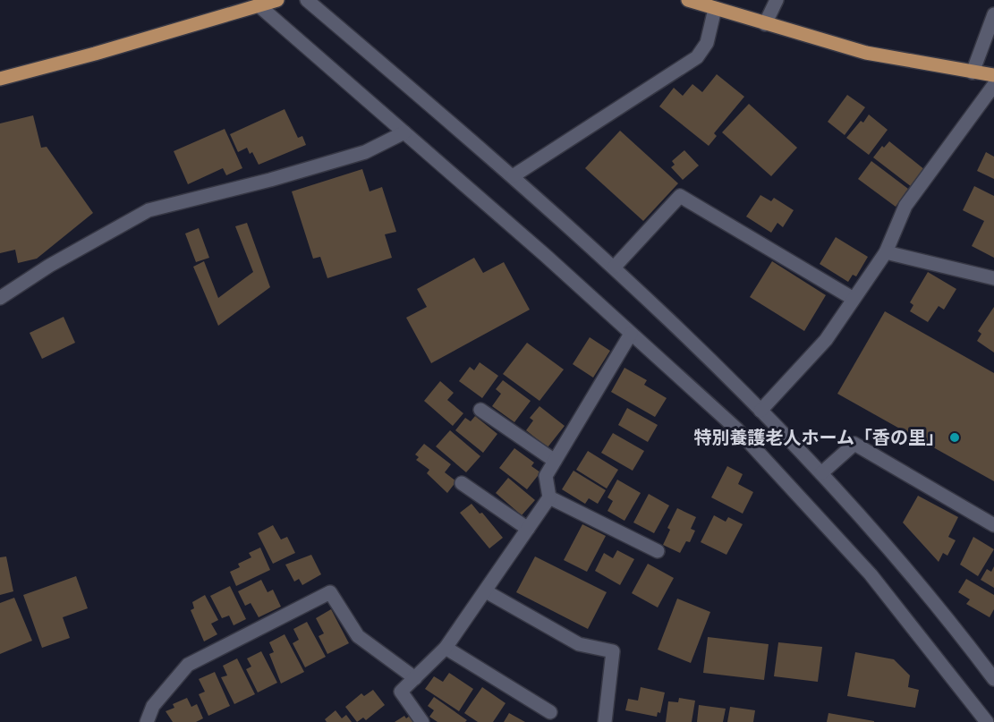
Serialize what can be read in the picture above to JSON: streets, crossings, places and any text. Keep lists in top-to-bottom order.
{
  "places": ["特別養護老人ホーム「香の里」"]
}
